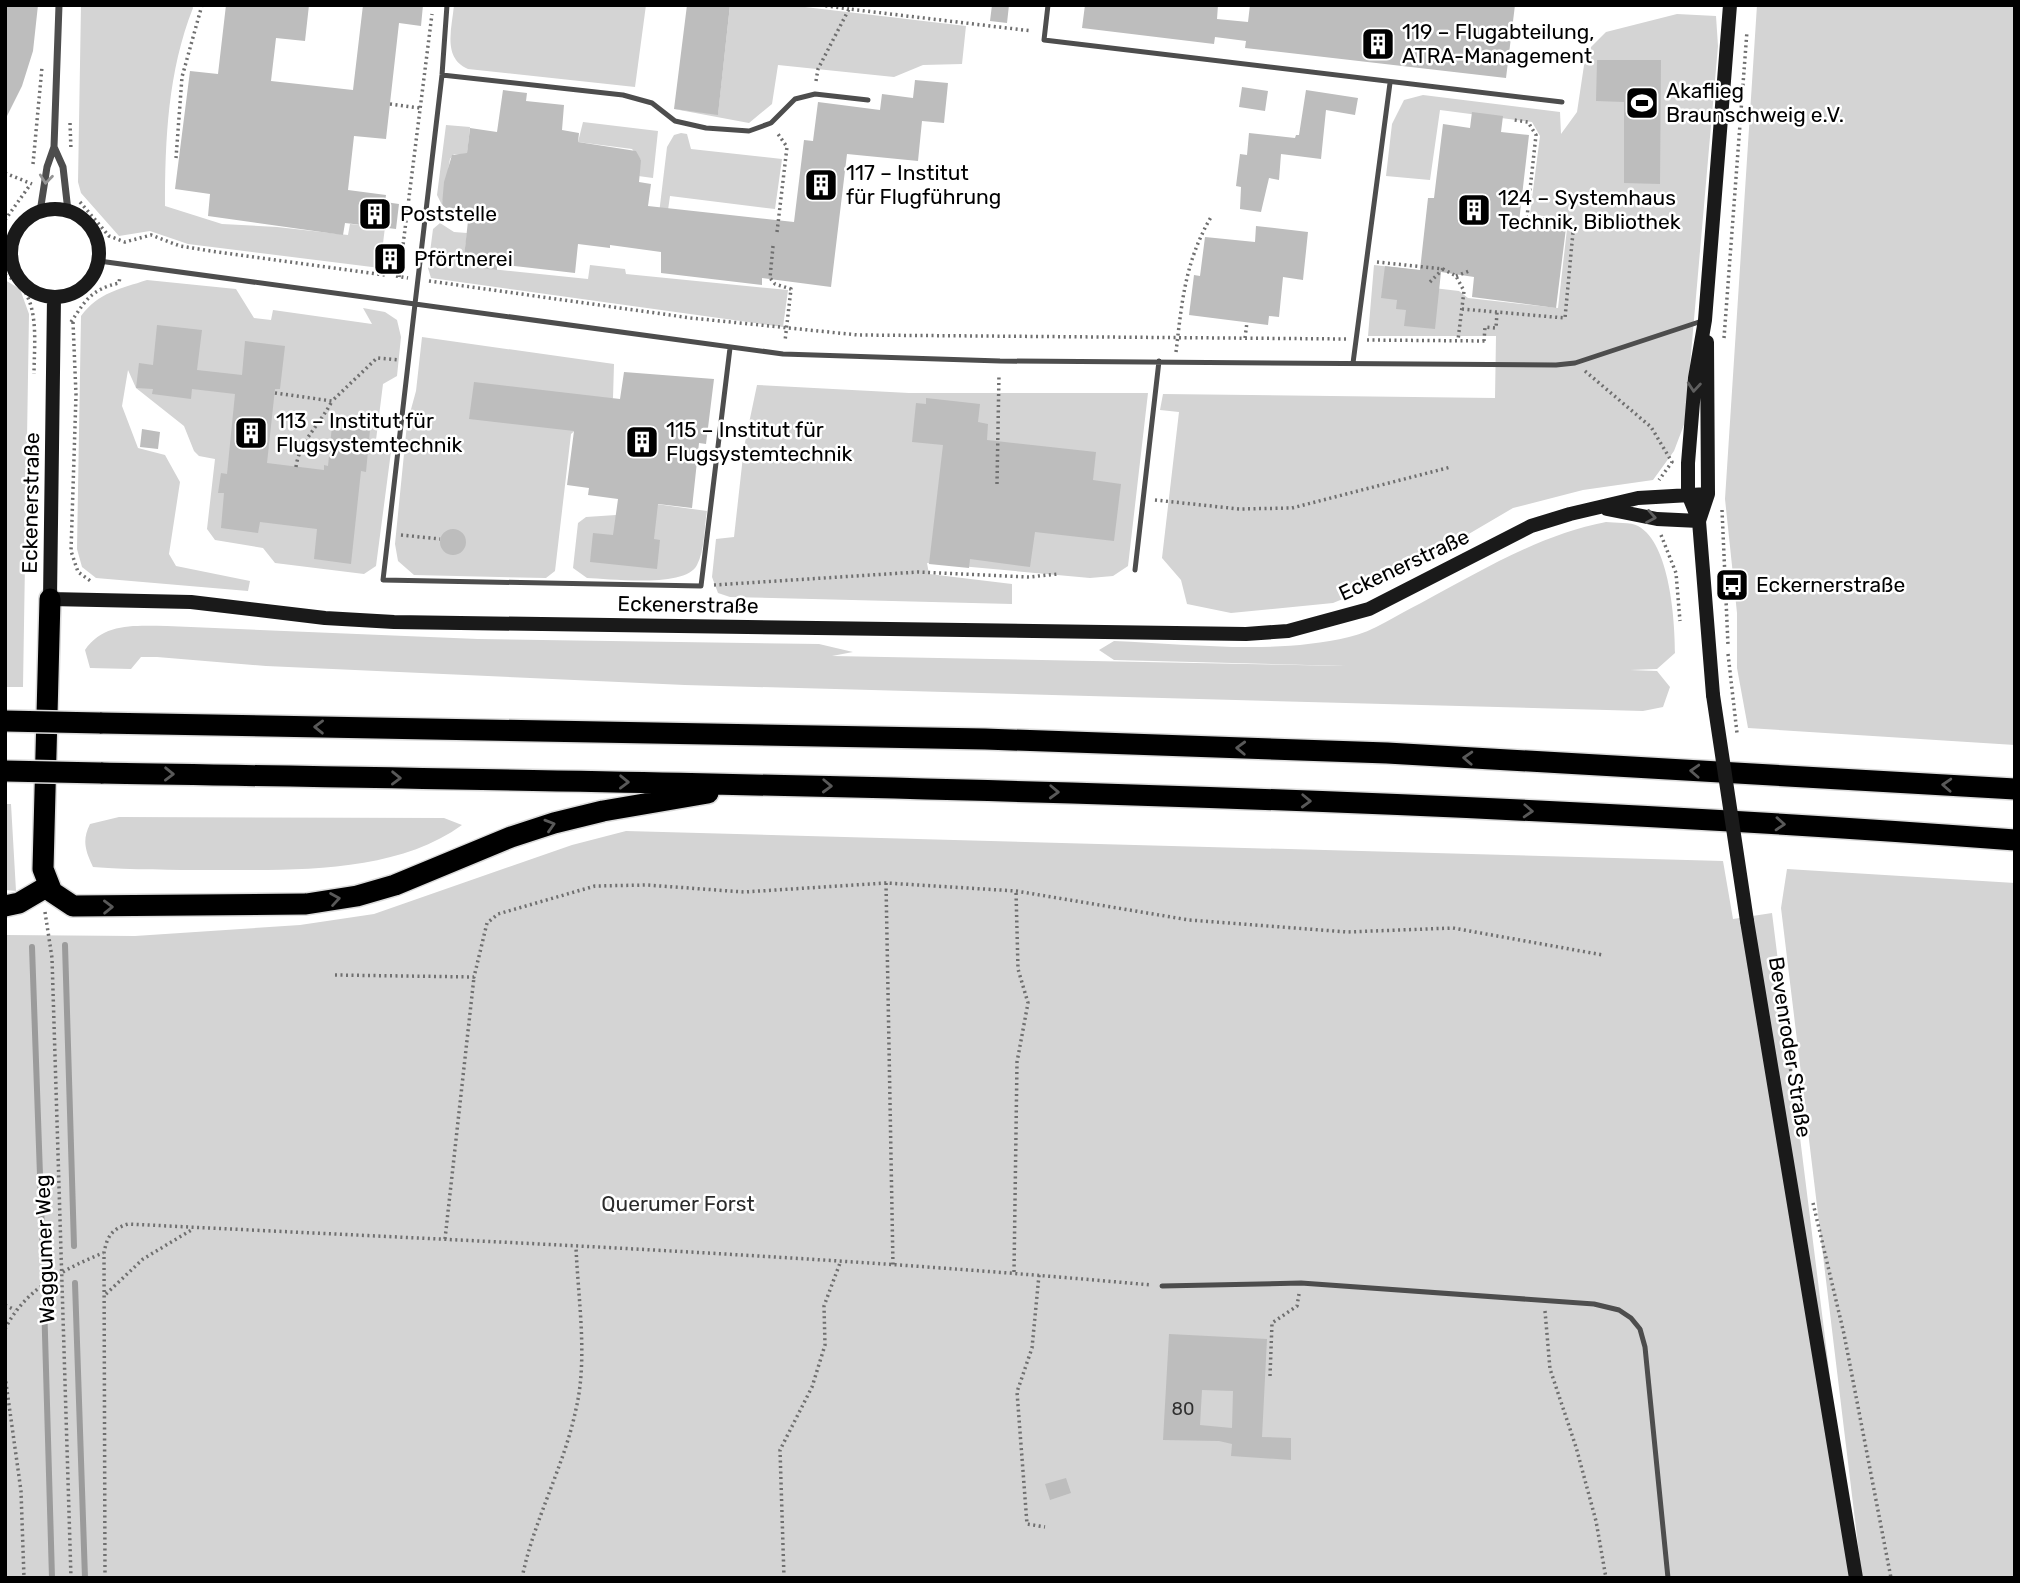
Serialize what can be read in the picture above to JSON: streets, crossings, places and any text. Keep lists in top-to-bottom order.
{
  "streets": {
    "main road": ["Eckenerstraße", "Bevenroder Straße"],
    "path": ["Waggumer Weg"]
  },
  "crossings": [
    ["Eckenerstraße", "Bevenroder Straße"]
  ],
  "parks": ["Querumer Forst"],
  "places": {
    "building": [
      "119 – Flugabteilung, ATRA-Management",
      "117 – Institut für Flugführung",
      "124 – Systemhaus Technik, Bibliothek",
      "Poststelle",
      "Pförtnerei",
      "113 – Institut für Flugsystemtechnik",
      "115 – Institut für Flugsystemtechnik"
    ],
    "sports": ["Akaflieg Braunschweig e.V."],
    "bus stop": ["Eckernerstraße"]
  },
  "house_numbers": ["80"]
}
